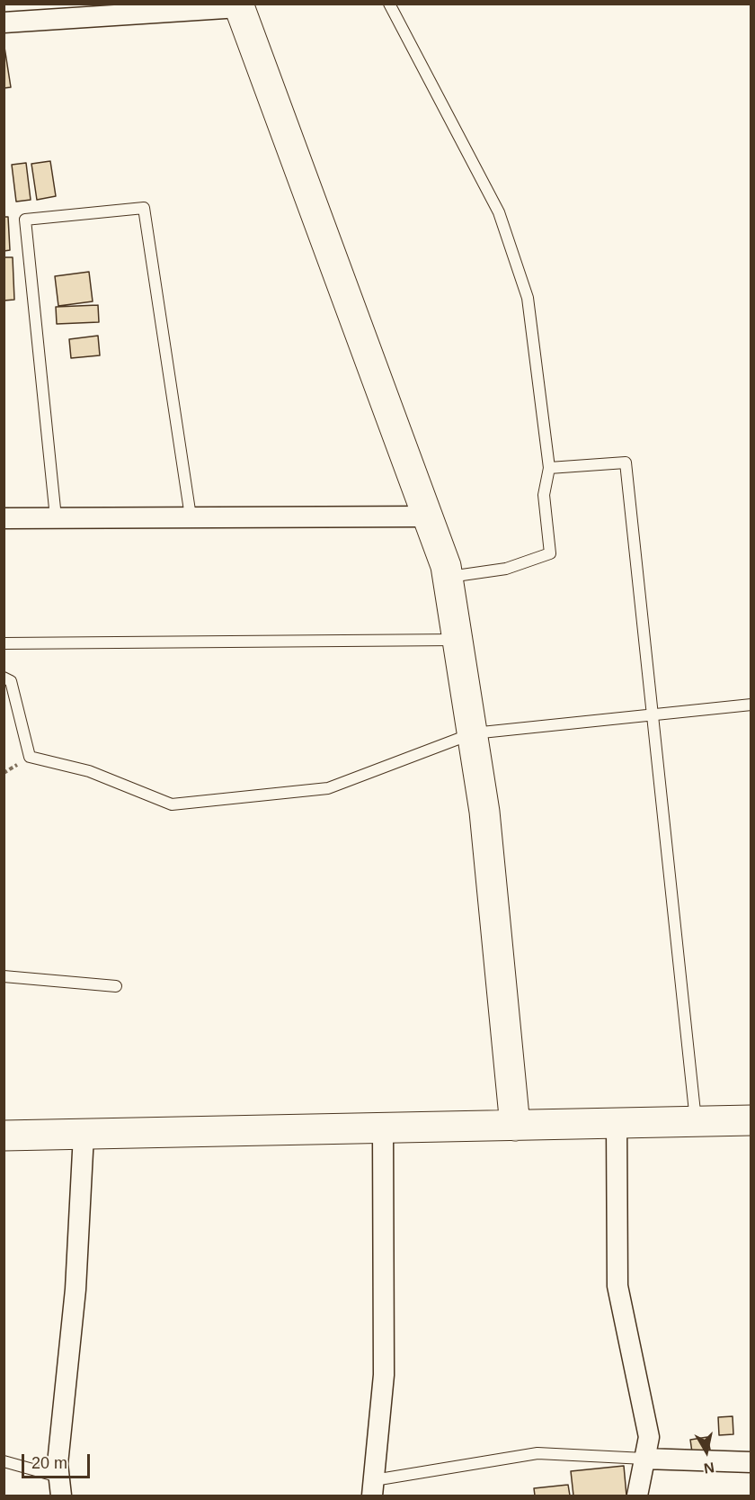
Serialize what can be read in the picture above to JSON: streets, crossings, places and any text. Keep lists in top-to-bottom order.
{
  "scale_bar": "20 m",
  "north": "bottom"
}
